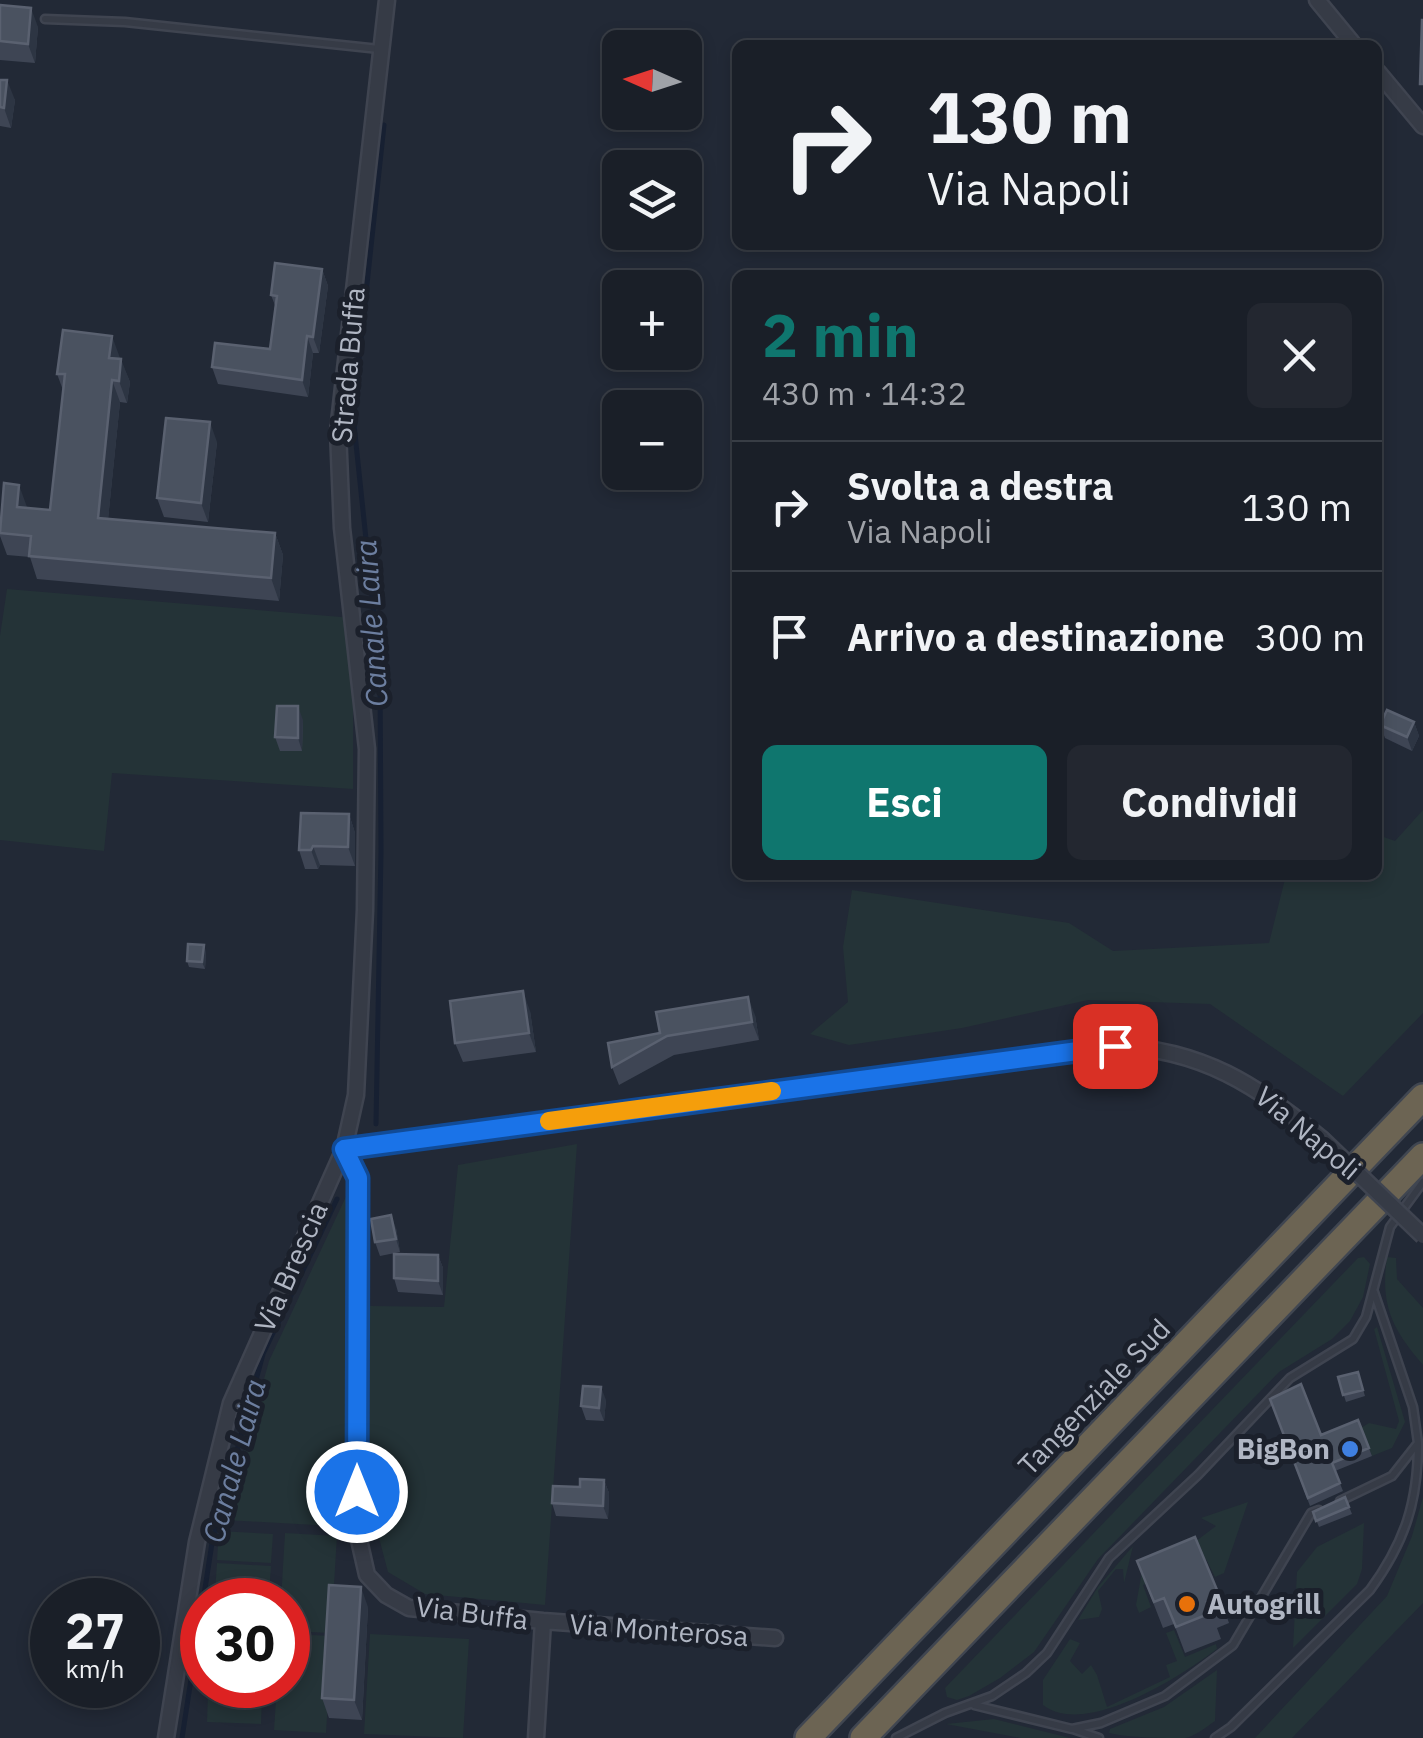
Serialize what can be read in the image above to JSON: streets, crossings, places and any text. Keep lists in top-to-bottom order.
{
  "streets": {
    "highway": ["Tangenziale Sud"],
    "street": [
      "Strada Buffa",
      "Via Napoli",
      "Via Brescia",
      "Via Buffa",
      "Via Monterosa"
    ]
  },
  "crossings": [
    ["Strada Buffa", "Via Napoli"],
    ["Strada Buffa", "Via Brescia"],
    ["Strada Buffa", "Via Buffa"],
    ["Via Napoli", "Via Brescia"],
    ["Via Napoli", "Via Buffa"],
    ["Via Brescia", "Via Buffa"],
    ["Via Buffa", "Via Monterosa"]
  ],
  "water": ["Canale Laira"],
  "places": ["BigBon", "Autogrill"],
  "north": "left",
  "page": {
    "map_buttons": ["+", "−"],
    "turn": ["130 m", "Via Napoli"],
    "heading": ["2 min", "430 m · 14:32"],
    "list": [
      {
        "name": "Svolta a destra",
        "note": "Via Napoli",
        "value": "130 m"
      },
      {
        "name": "Arrivo a destinazione",
        "value": "300 m"
      }
    ],
    "buttons": ["Esci", "Condividi"],
    "speed": "27 km/h",
    "limit": "30"
  }
}
